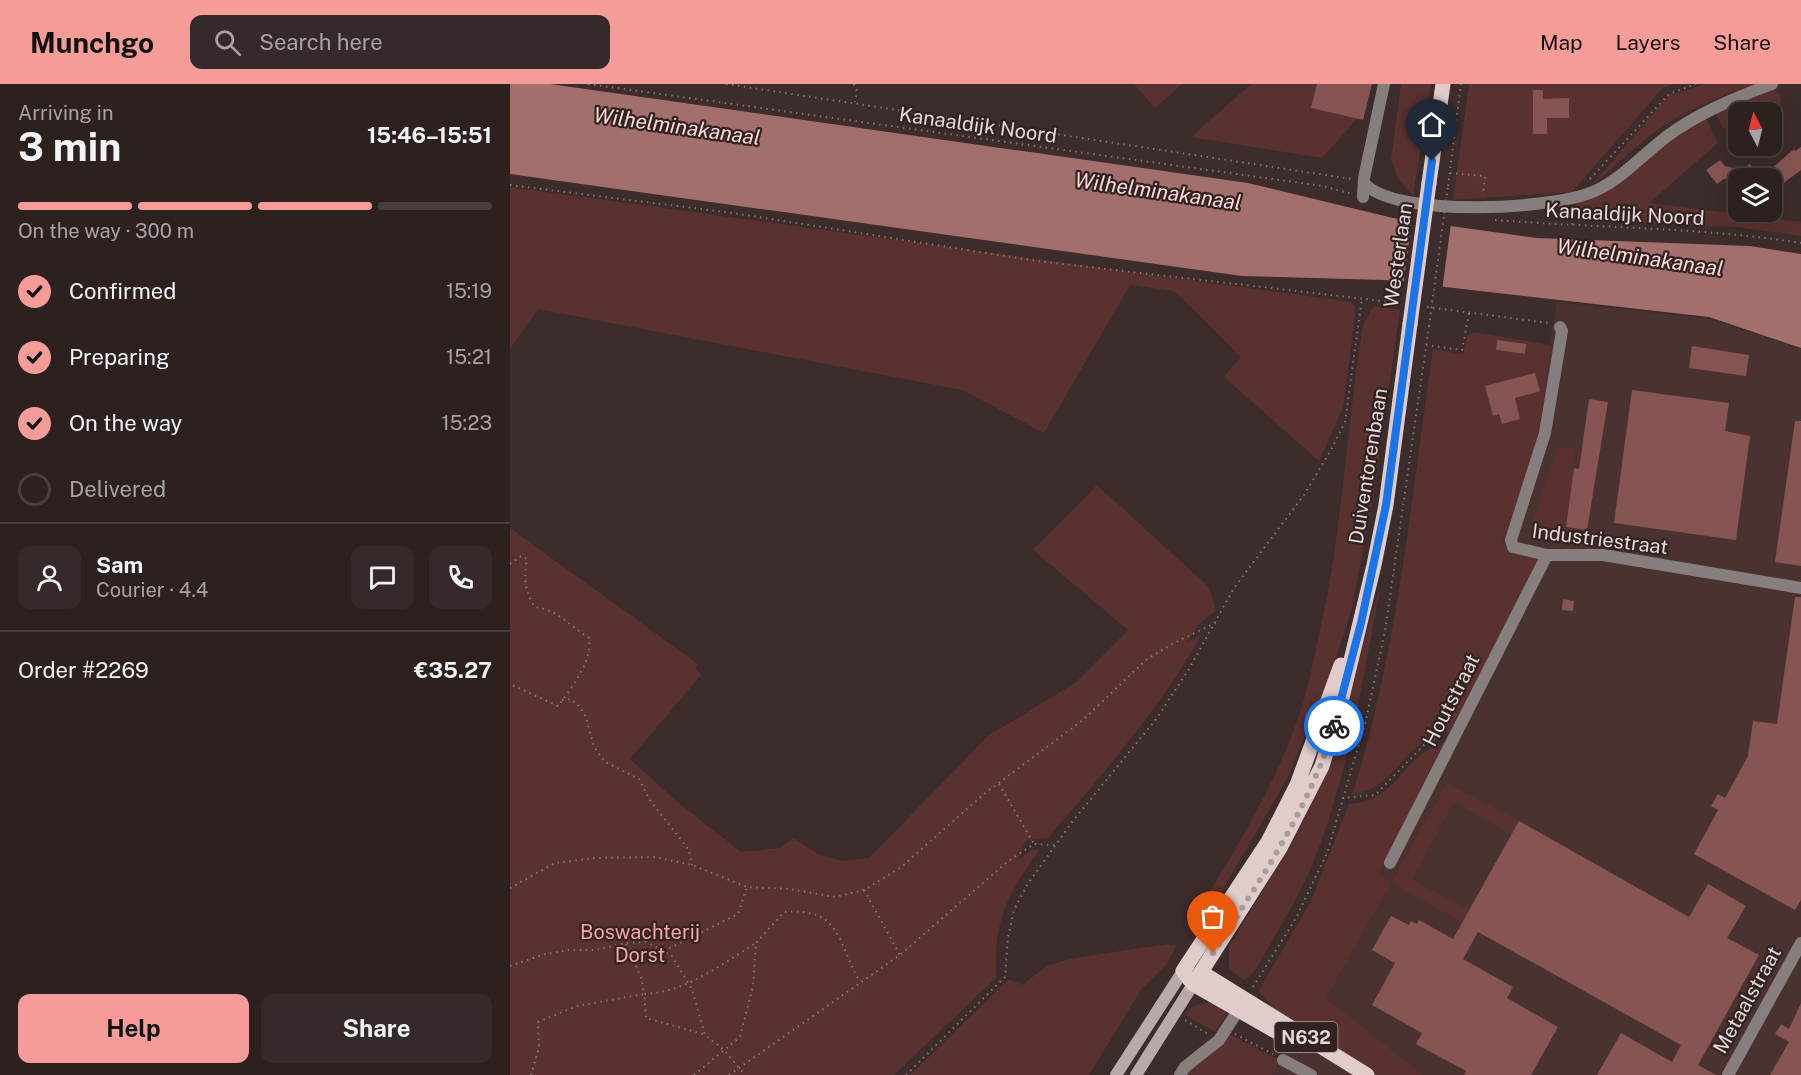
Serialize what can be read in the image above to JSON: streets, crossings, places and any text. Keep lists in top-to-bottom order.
{
  "streets": {
    "main road": ["Westerlaan", "Duiventorenbaan", "N632"],
    "street": ["Industriestraat", "Houtstraat", "Metaalstraat"],
    "path": ["Kanaaldijk Noord"]
  },
  "crossings": [
    ["Westerlaan", "Duiventorenbaan"],
    ["Duiventorenbaan", "N632"],
    ["Industriestraat", "Houtstraat"]
  ],
  "water": ["Wilhelminakanaal"],
  "parks": ["Boswachterij Dorst"],
  "north": "top",
  "page": {
    "header": "Munchgo",
    "search": "Search here",
    "nav": ["Map", "Layers", "Share"],
    "heading": ["3 min", "Arriving in", "15:46–15:51"],
    "panel": [
      "Sam",
      "Courier · 4.4",
      "Order #2269",
      "€35.27"
    ],
    "bar": "On the way · 300 m",
    "list": [
      ["Confirmed", "15:19"],
      ["Preparing", "15:21"],
      ["On the way", "15:23"],
      "Delivered"
    ],
    "buttons": ["Help", "Share"]
  }
}
